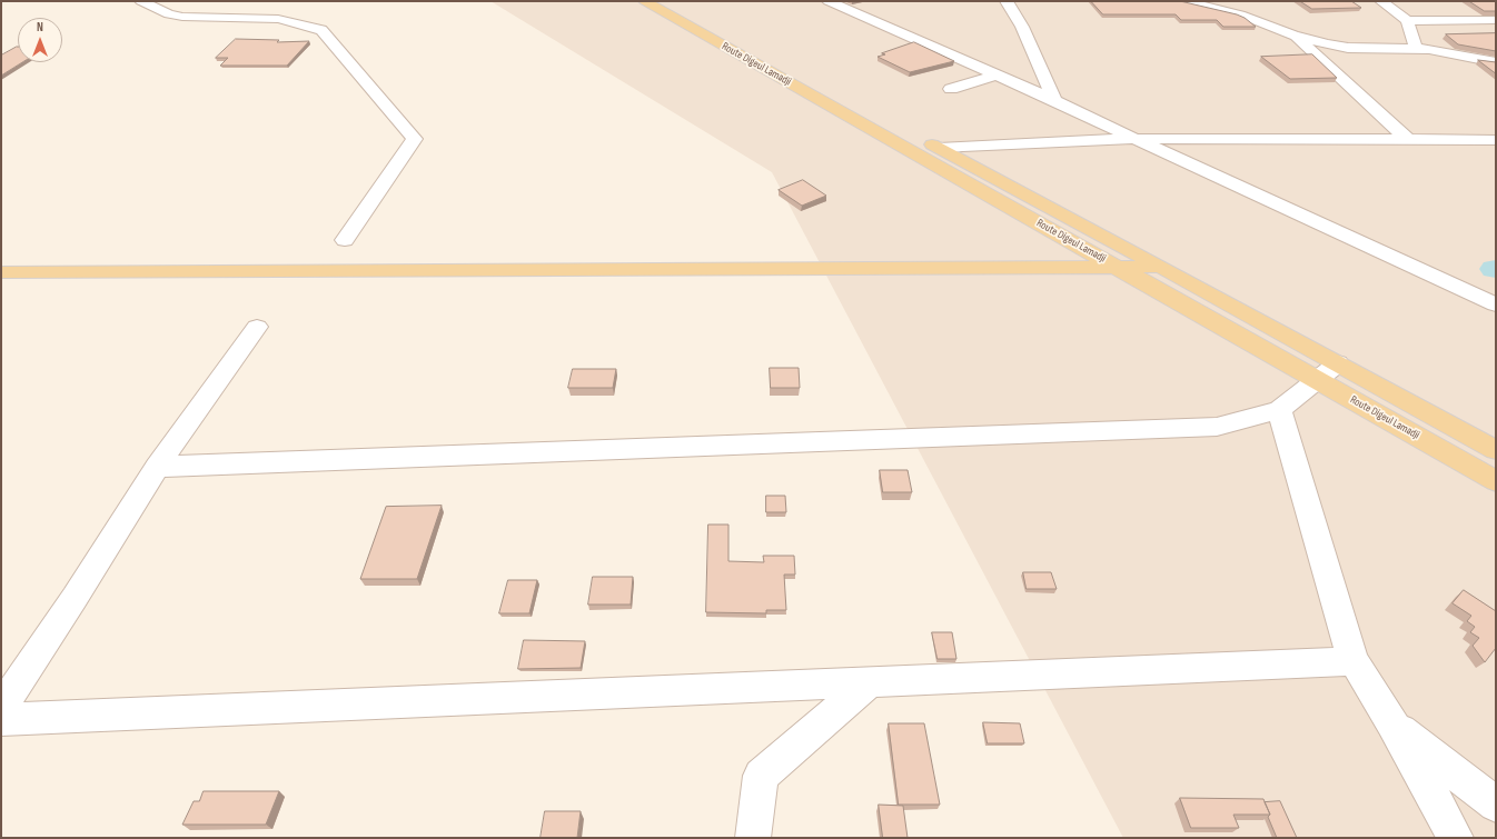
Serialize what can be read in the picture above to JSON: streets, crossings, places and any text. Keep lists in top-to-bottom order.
{
  "streets": {
    "main road": ["Route Digeul Lamadji"]
  },
  "north": "top"
}
